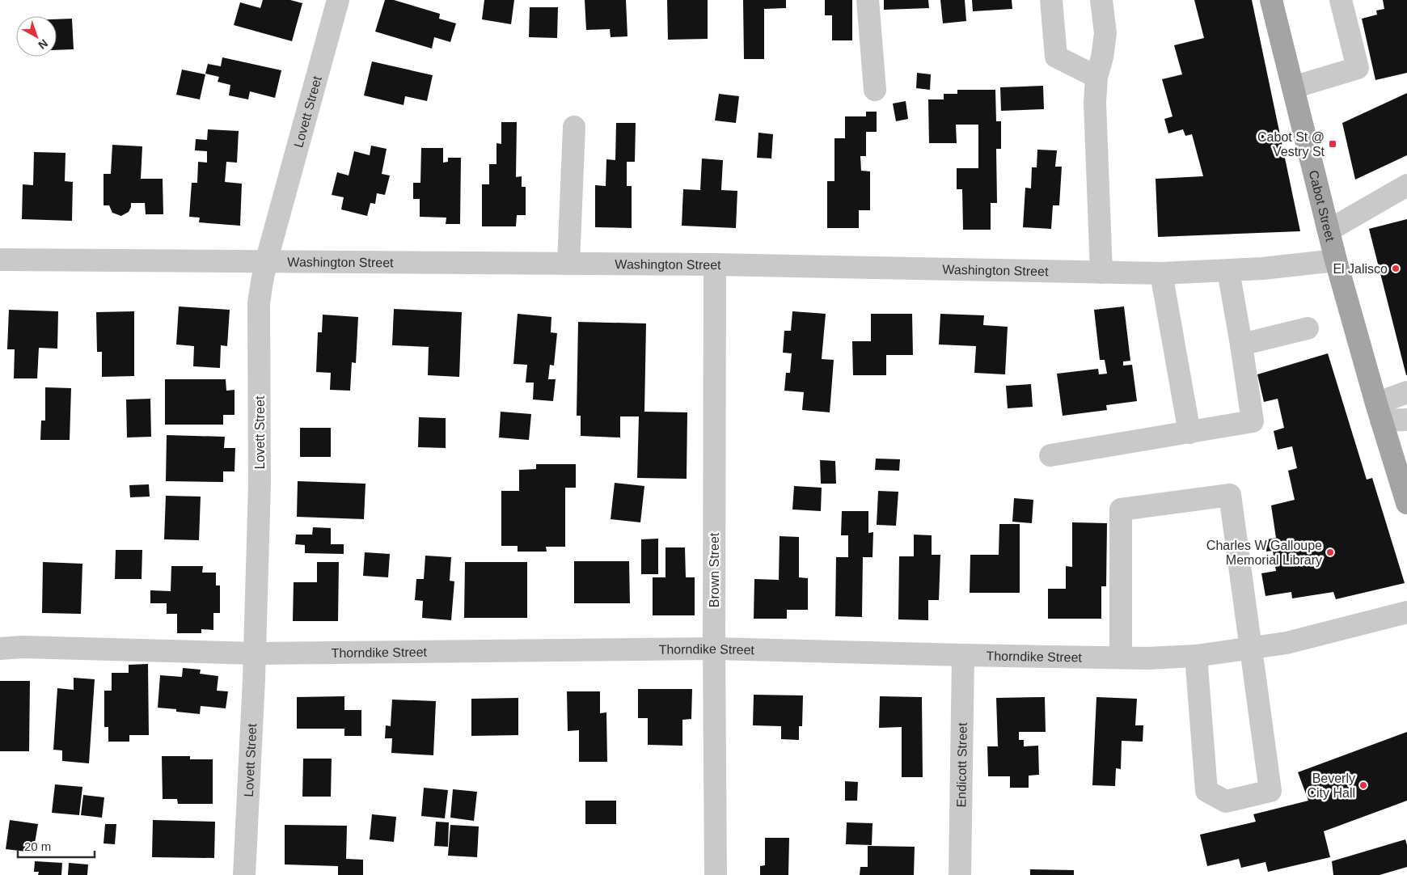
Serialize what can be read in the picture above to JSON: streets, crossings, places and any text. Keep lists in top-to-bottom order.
{
  "streets": {
    "main road": ["Cabot Street"],
    "street": [
      "Lovett Street",
      "Washington Street",
      "Brown Street",
      "Thorndike Street",
      "Endicott Street"
    ]
  },
  "crossings": [
    ["Lovett Street", "Washington Street"],
    ["Lovett Street", "Thorndike Street"],
    ["Cabot Street", "Washington Street"],
    ["Washington Street", "Brown Street"],
    ["Brown Street", "Thorndike Street"],
    ["Thorndike Street", "Endicott Street"]
  ],
  "places": {
    "transit": ["Cabot St @ Vestry St"],
    "other": ["El Jalisco", "Charles W Galloupe Memorial Library", "Beverly City Hall"]
  },
  "scale_bar": "20 m",
  "north": "bottom right"
}
